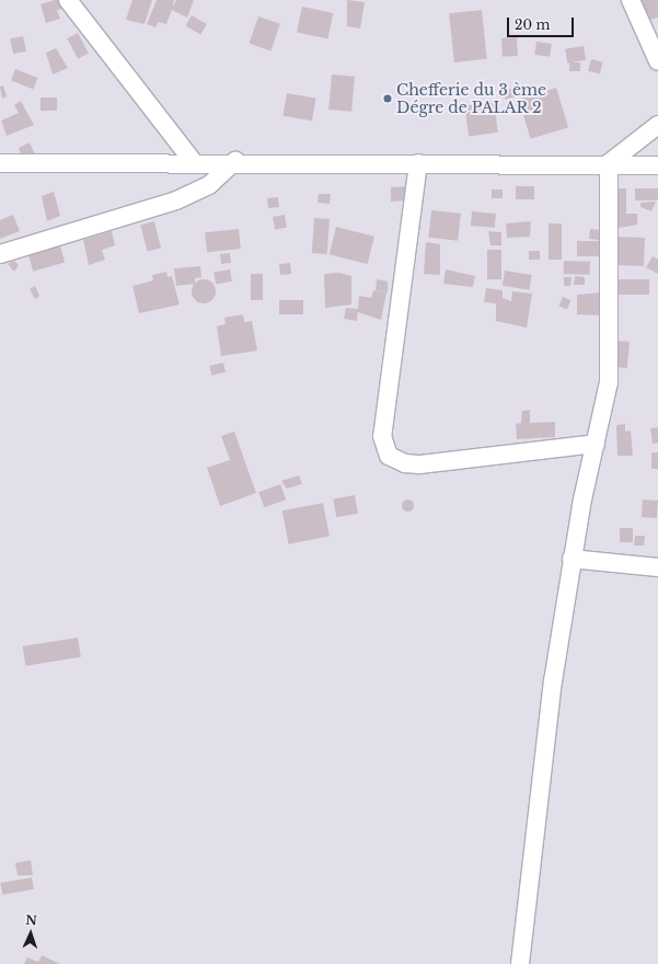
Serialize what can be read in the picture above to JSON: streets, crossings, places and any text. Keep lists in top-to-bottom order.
{
  "places": ["Chefferie du 3 ème Dégre de PALAR 2"],
  "scale_bar": "20 m",
  "north": "top"
}
